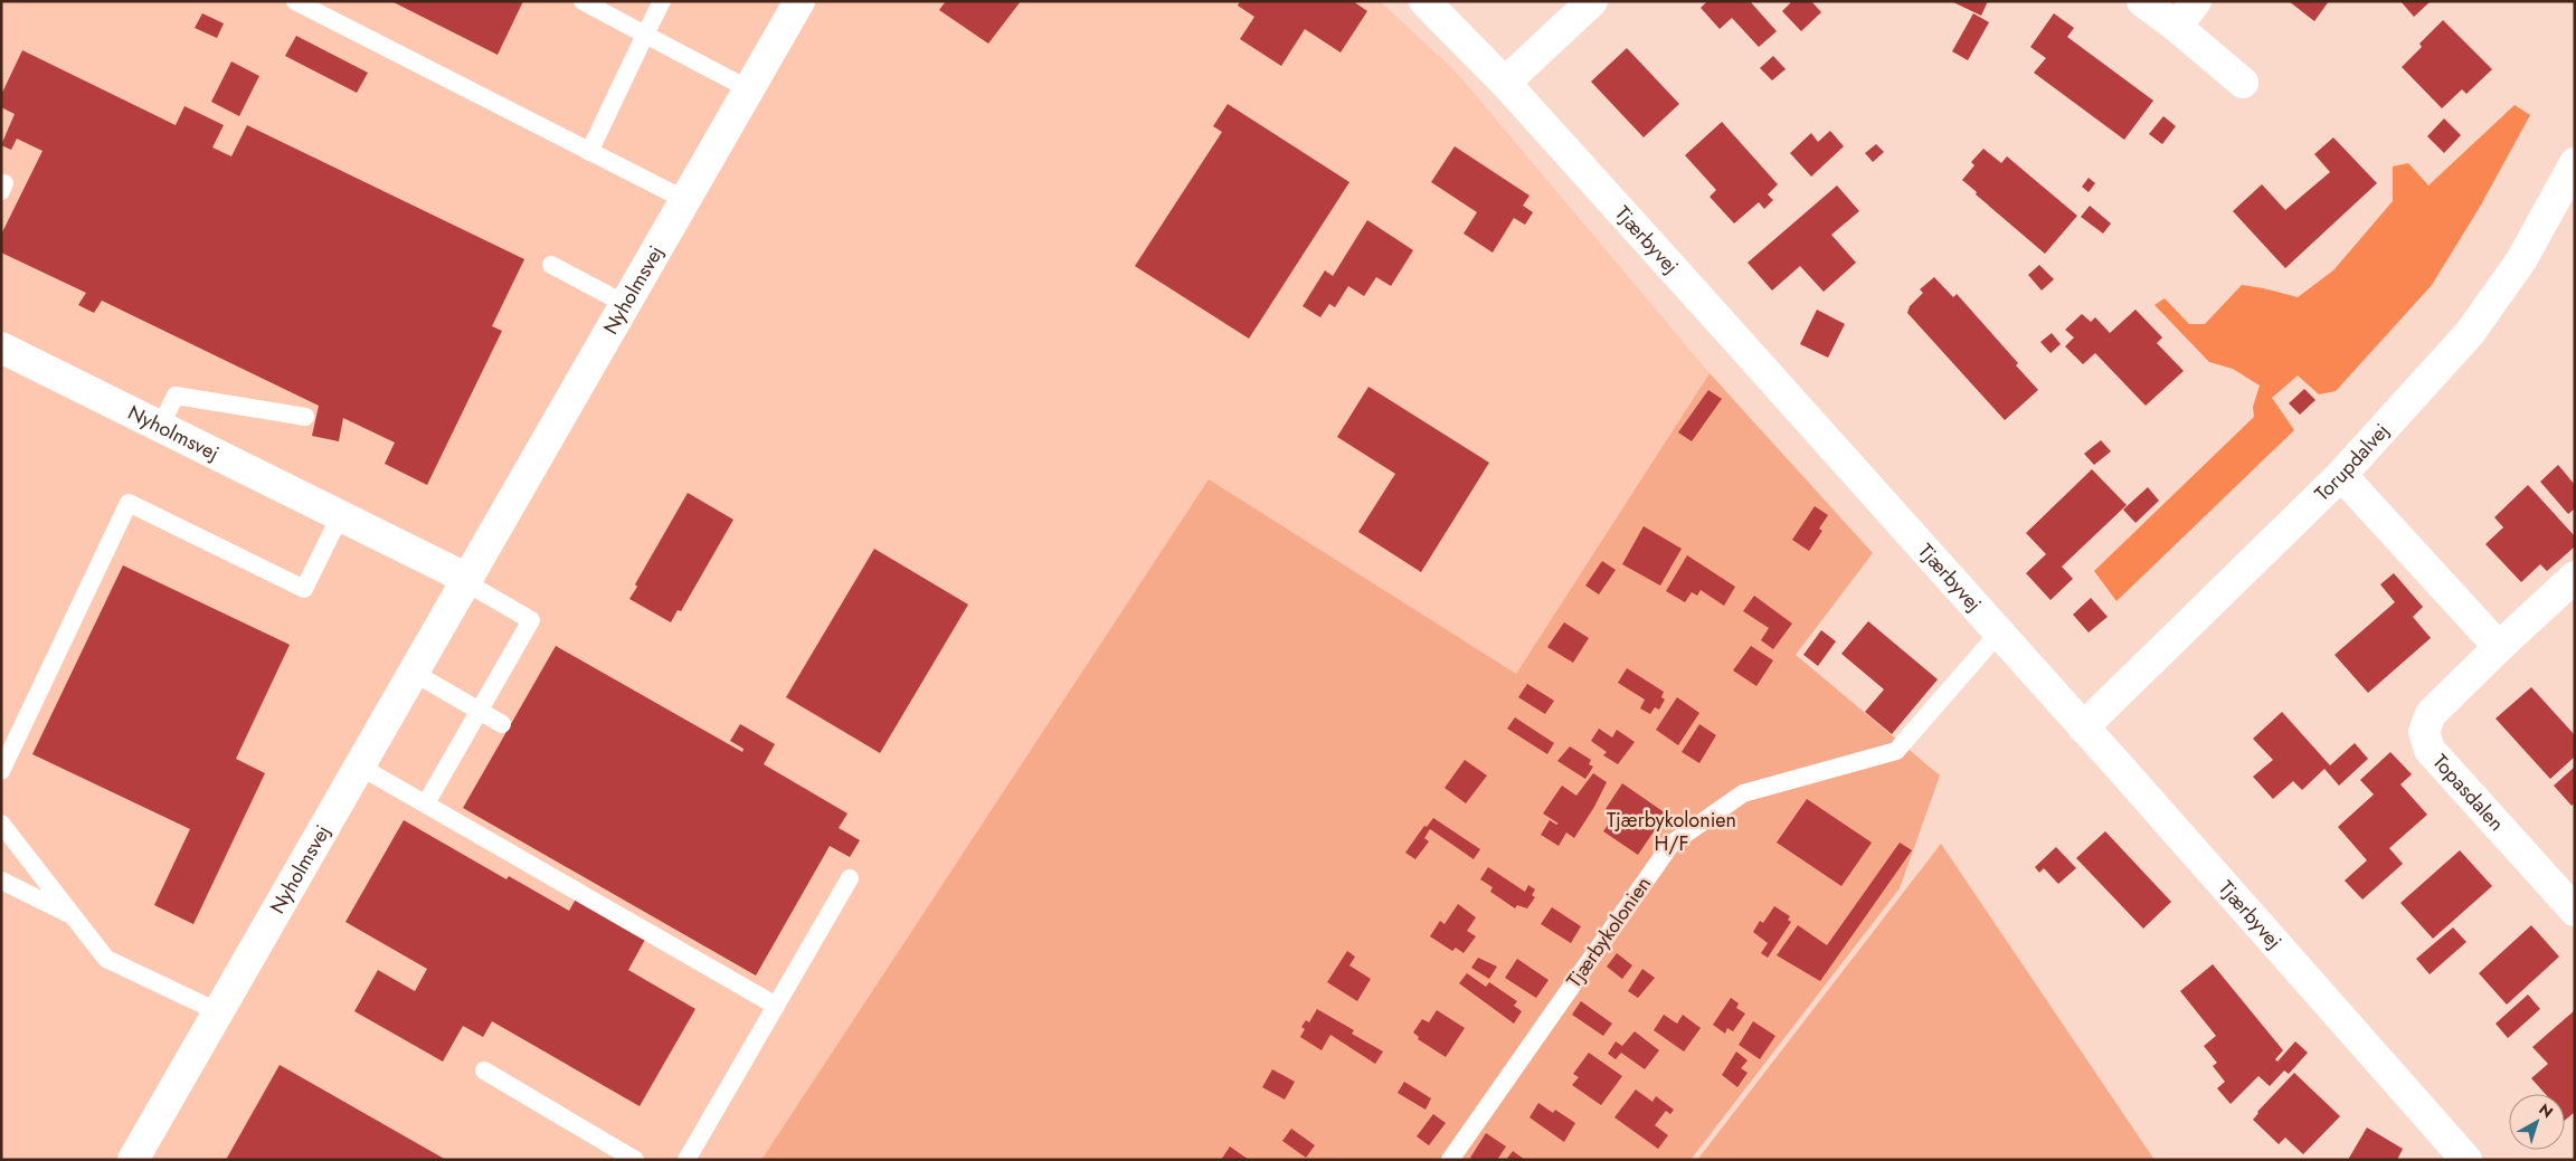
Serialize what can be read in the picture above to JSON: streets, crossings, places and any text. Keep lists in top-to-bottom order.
{
  "streets": {
    "street": [
      "Tjærbyvej",
      "Nyholmsvej",
      "Torupdalvej",
      "Topasdalen"
    ],
    "lane": ["Tjærbykolonien"]
  },
  "crossings": [
    ["Tjærbyvej", "Torupdalvej"],
    ["Tjærbyvej", "Tjærbykolonien"]
  ],
  "parks": ["Tjærbykolonien H/F"],
  "north": "top right"
}
